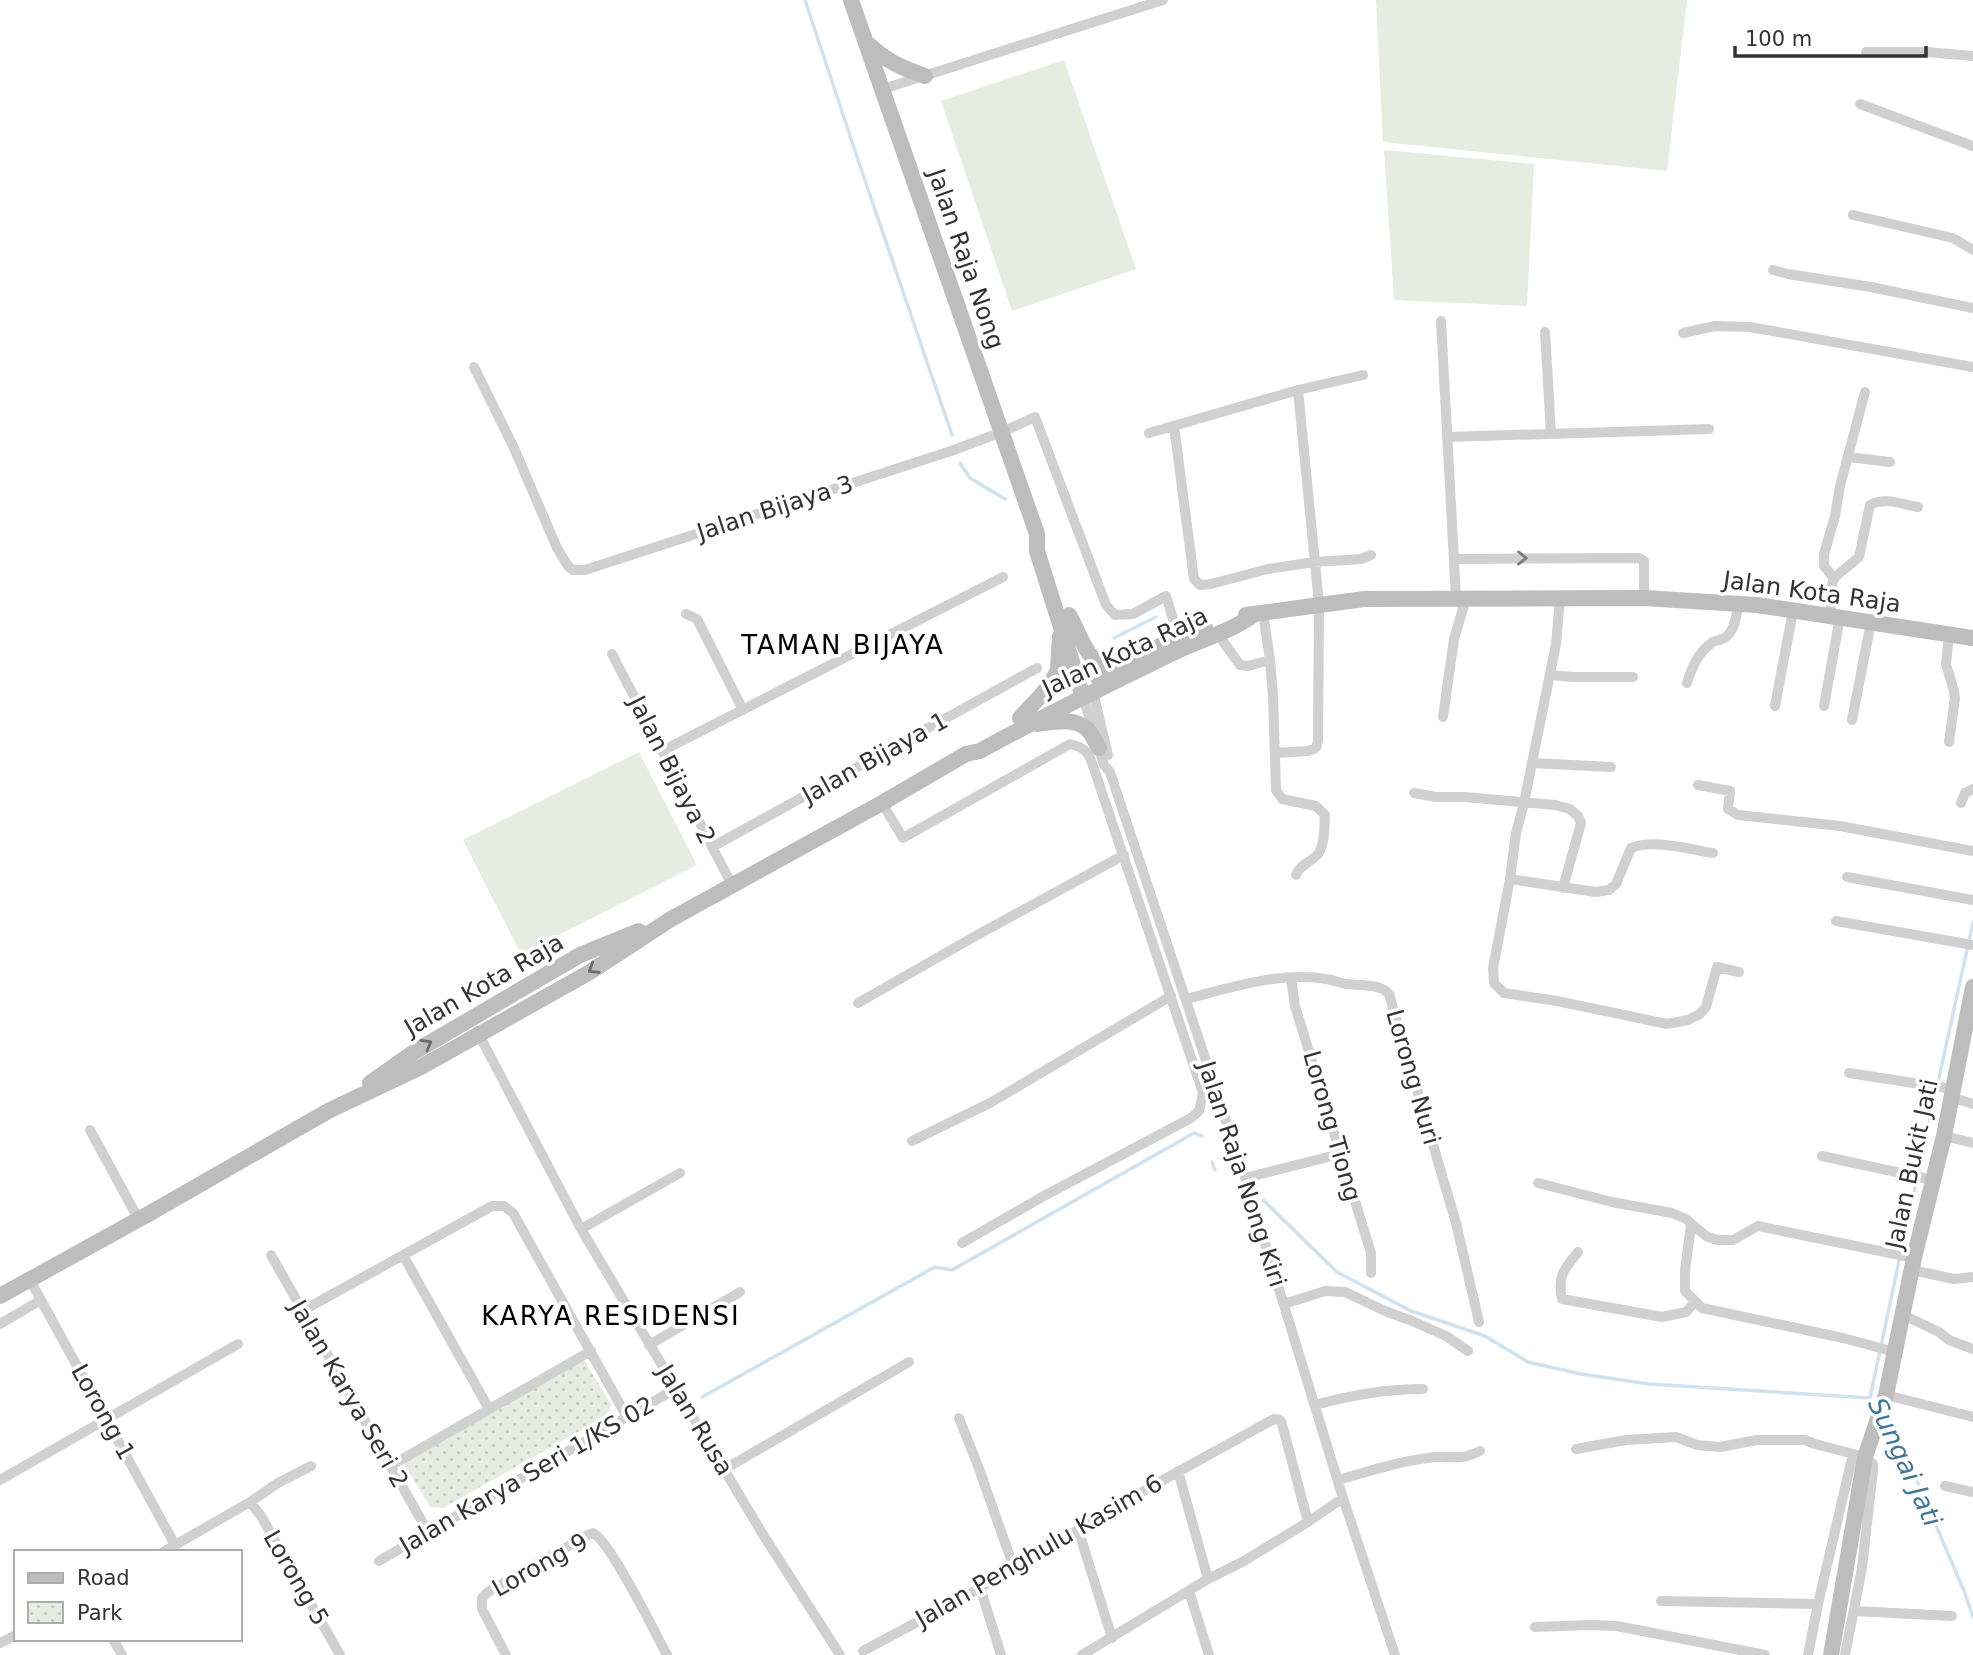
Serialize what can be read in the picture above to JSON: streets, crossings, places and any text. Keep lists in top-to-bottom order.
{
  "streets": {
    "main road": ["Jalan Raja Nong", "Jalan Kota Raja", "Jalan Bukit Jati"],
    "street": [
      "Jalan Bijaya 3",
      "Jalan Bijaya 1",
      "Jalan Bijaya 2",
      "Lorong Nuri",
      "Lorong Tiong",
      "Jalan Raja Nong Kiri",
      "Jalan Karya Seri 2",
      "Lorong 1",
      "Jalan Rusa",
      "Jalan Karya Seri 1/KS 02",
      "Jalan Penghulu Kasim 6",
      "Lorong 9",
      "Lorong 5"
    ]
  },
  "crossings": [
    ["Jalan Raja Nong", "Jalan Bijaya 3"],
    ["Jalan Raja Nong", "Jalan Kota Raja"],
    ["Jalan Raja Nong", "Jalan Raja Nong Kiri"],
    ["Jalan Kota Raja", "Jalan Bijaya 2"],
    ["Jalan Kota Raja", "Jalan Raja Nong Kiri"],
    ["Jalan Kota Raja", "Lorong 1"],
    ["Jalan Kota Raja", "Jalan Rusa"],
    ["Jalan Bijaya 1", "Jalan Bijaya 2"],
    ["Lorong Nuri", "Lorong Tiong"],
    ["Lorong Nuri", "Jalan Raja Nong Kiri"],
    ["Jalan Karya Seri 2", "Jalan Karya Seri 1/KS 02"],
    ["Jalan Rusa", "Jalan Karya Seri 1/KS 02"]
  ],
  "districts": ["TAMAN BIJAYA", "KARYA RESIDENSI"],
  "water": ["Sungai Jati"],
  "legend": ["Road", "Park"],
  "scale_bar": "100 m"
}
